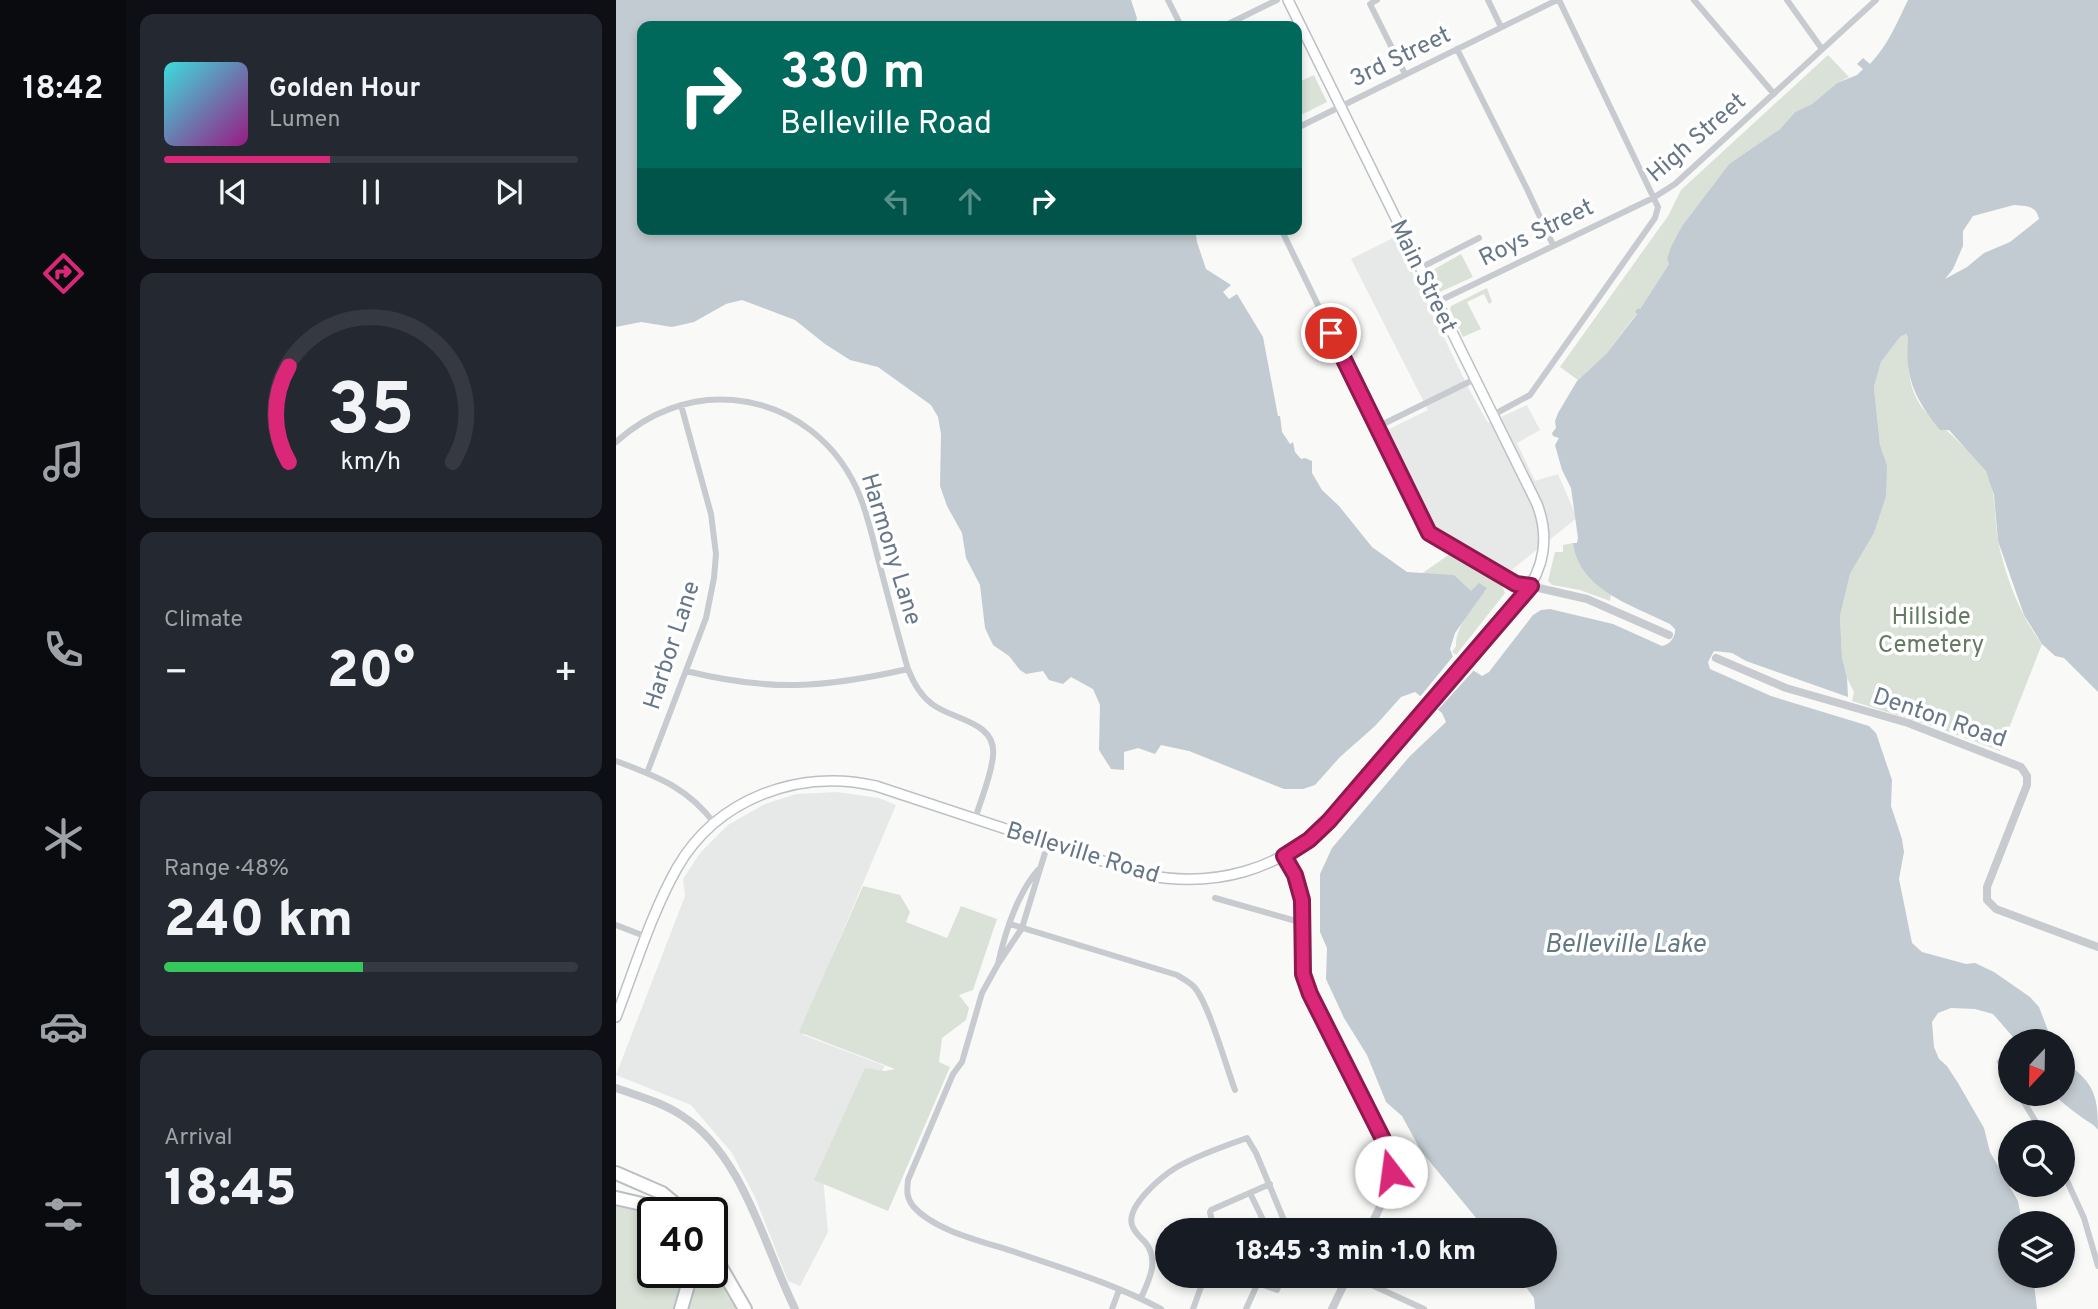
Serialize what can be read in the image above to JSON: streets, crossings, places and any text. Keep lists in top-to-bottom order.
{
  "streets": {
    "main road": ["Main Street", "Belleville Road"],
    "street": [
      "3rd Street",
      "High Street",
      "Roys Street",
      "Harmony Lane",
      "Harbor Lane",
      "Denton Road"
    ]
  },
  "crossings": [
    ["3rd Street", "Main Street"],
    ["High Street", "Roys Street"],
    ["High Street", "Main Street"],
    ["Roys Street", "Main Street"],
    ["Main Street", "Belleville Road"],
    ["Harmony Lane", "Harbor Lane"],
    ["Harmony Lane", "Belleville Road"]
  ],
  "water": ["Belleville Lake"],
  "parks": ["Hillside Cemetery"],
  "north": "bottom",
  "page": {
    "tabs": "18:42",
    "turn": ["330 m", "Belleville Road"],
    "song": ["Golden Hour", "Lumen"],
    "tile": [
      "Climate",
      ["Range · 48%", "240 km"],
      ["Arrival", "18:45"]
    ],
    "heat": ["−", "20°", "+"],
    "limit": "40",
    "trip": "18:45 · 3 min · 1.0 km",
    "gauge": ["35", "km/h"]
  }
}
